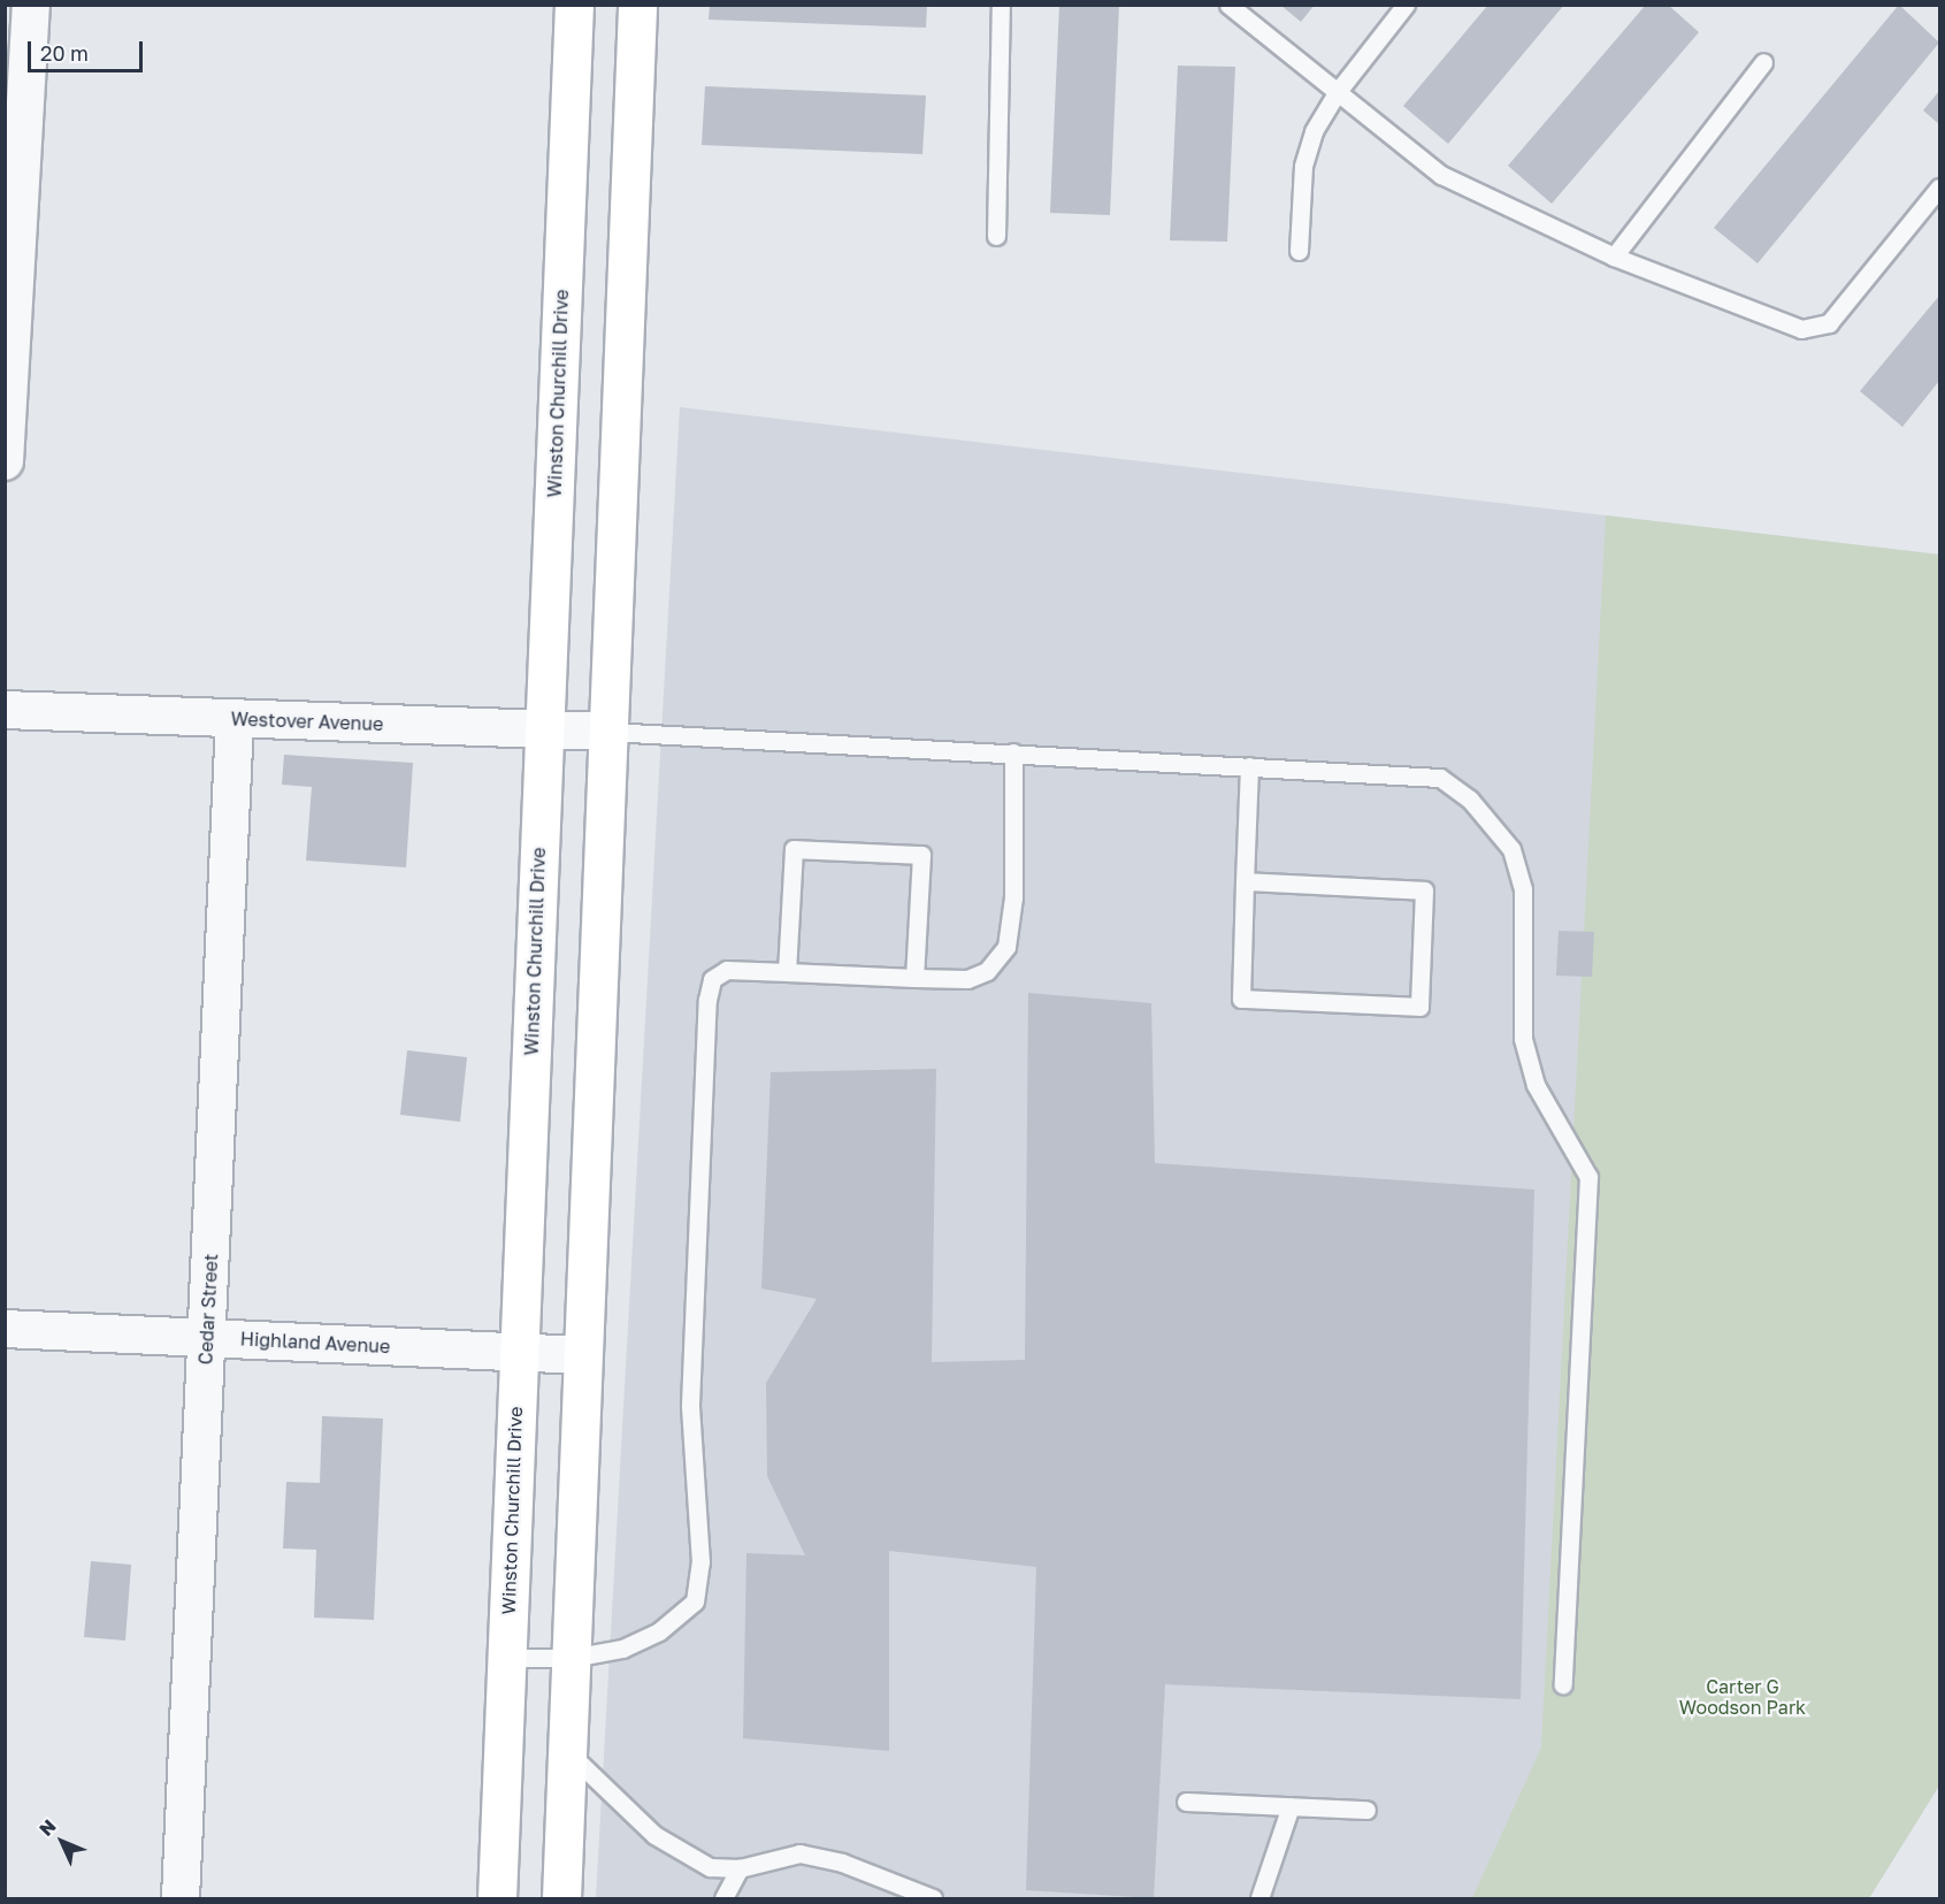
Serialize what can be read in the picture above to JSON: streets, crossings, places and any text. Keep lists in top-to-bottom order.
{
  "streets": {
    "highway": ["Winston Churchill Drive"],
    "street": ["Westover Avenue", "Cedar Street", "Highland Avenue"]
  },
  "crossings": [
    ["Winston Churchill Drive", "Westover Avenue"],
    ["Winston Churchill Drive", "Highland Avenue"],
    ["Westover Avenue", "Cedar Street"],
    ["Cedar Street", "Highland Avenue"]
  ],
  "parks": ["Carter G Woodson Park"],
  "scale_bar": "20 m",
  "north": "top left"
}
